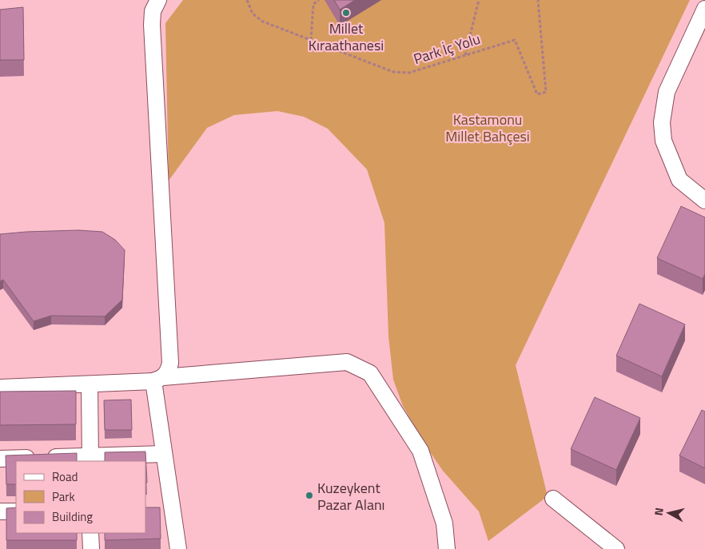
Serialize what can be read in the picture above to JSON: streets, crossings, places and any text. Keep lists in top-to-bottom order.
{
  "streets": {
    "path": ["Park İç Yolu"]
  },
  "parks": ["Kastamonu Millet Bahçesi"],
  "places": ["Millet Kıraathanesi", "Kuzeykent Pazar Alanı"],
  "legend": ["Road", "Park", "Building"],
  "north": "left"
}
